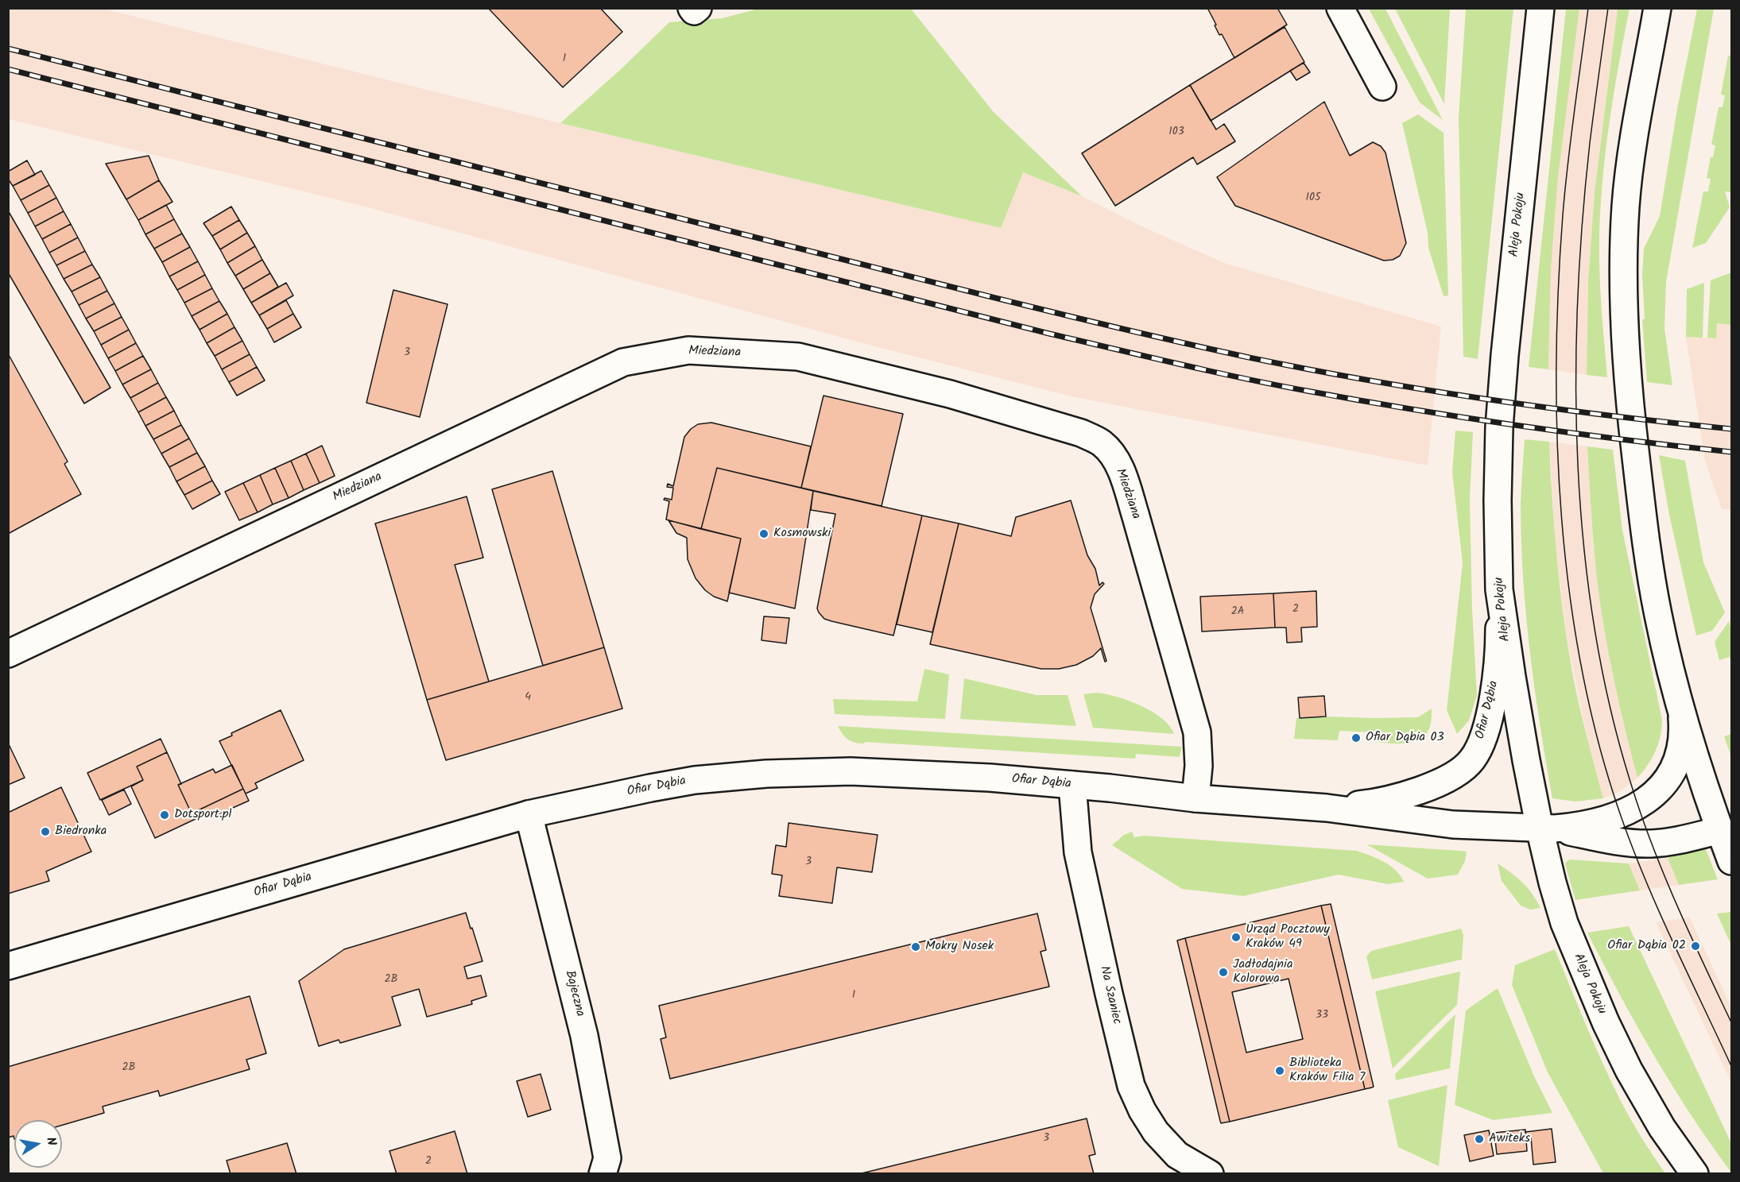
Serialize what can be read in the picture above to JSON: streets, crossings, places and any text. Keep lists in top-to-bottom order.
{
  "streets": {
    "street": [
      "Aleja Pokoju",
      "Miedziana",
      "Ofiar Dąbia",
      "Bajeczna",
      "Na Szaniec"
    ]
  },
  "crossings": [
    ["Aleja Pokoju", "Ofiar Dąbia"],
    ["Miedziana", "Ofiar Dąbia"],
    ["Ofiar Dąbia", "Bajeczna"],
    ["Ofiar Dąbia", "Na Szaniec"]
  ],
  "places": [
    "Kosmowski",
    "Ofiar Dąbia 03",
    "Dotsport.pl",
    "Biedronka",
    "Urząd Pocztowy Kraków 49",
    "Ofiar Dąbia 02",
    "Mokry Nosek",
    "Jadłodajnia Kolorowa",
    "Biblioteka Kraków Filia 7",
    "Awiteks"
  ],
  "house_numbers": [
    "1",
    "103",
    "105",
    "3",
    "2",
    "2A",
    "4",
    "3",
    "2B",
    "1",
    "33",
    "2B",
    "3",
    "2"
  ],
  "north": "right"
}
